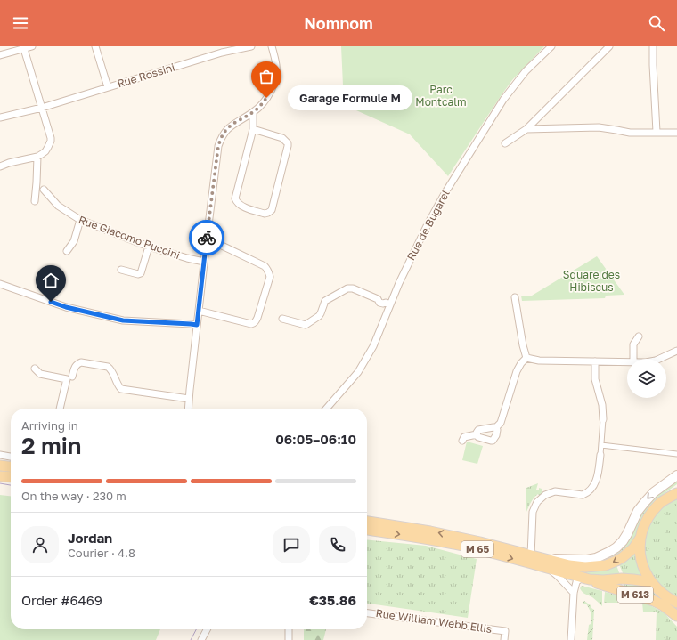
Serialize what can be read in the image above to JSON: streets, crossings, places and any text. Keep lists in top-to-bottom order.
{
  "streets": {
    "main road": ["M 65", "M 613"],
    "street": [
      "Rue Rossini",
      "Rue de Bugarel",
      "Rue Giacomo Puccini",
      "Rue William Webb Ellis"
    ]
  },
  "crossings": [
    ["M 65", "M 613"]
  ],
  "parks": ["Parc Montcalm", "Square des Hibiscus"],
  "places": ["Garage Formule M"],
  "page": {
    "header": "Nomnom",
    "bubble": "Garage Formule M",
    "heading": ["2 min", "Arriving in", "06:05–06:10"],
    "panel": [
      "Jordan",
      "Courier · 4.8",
      "Order #6469",
      "€35.86"
    ],
    "bar": "On the way · 230 m"
  }
}
